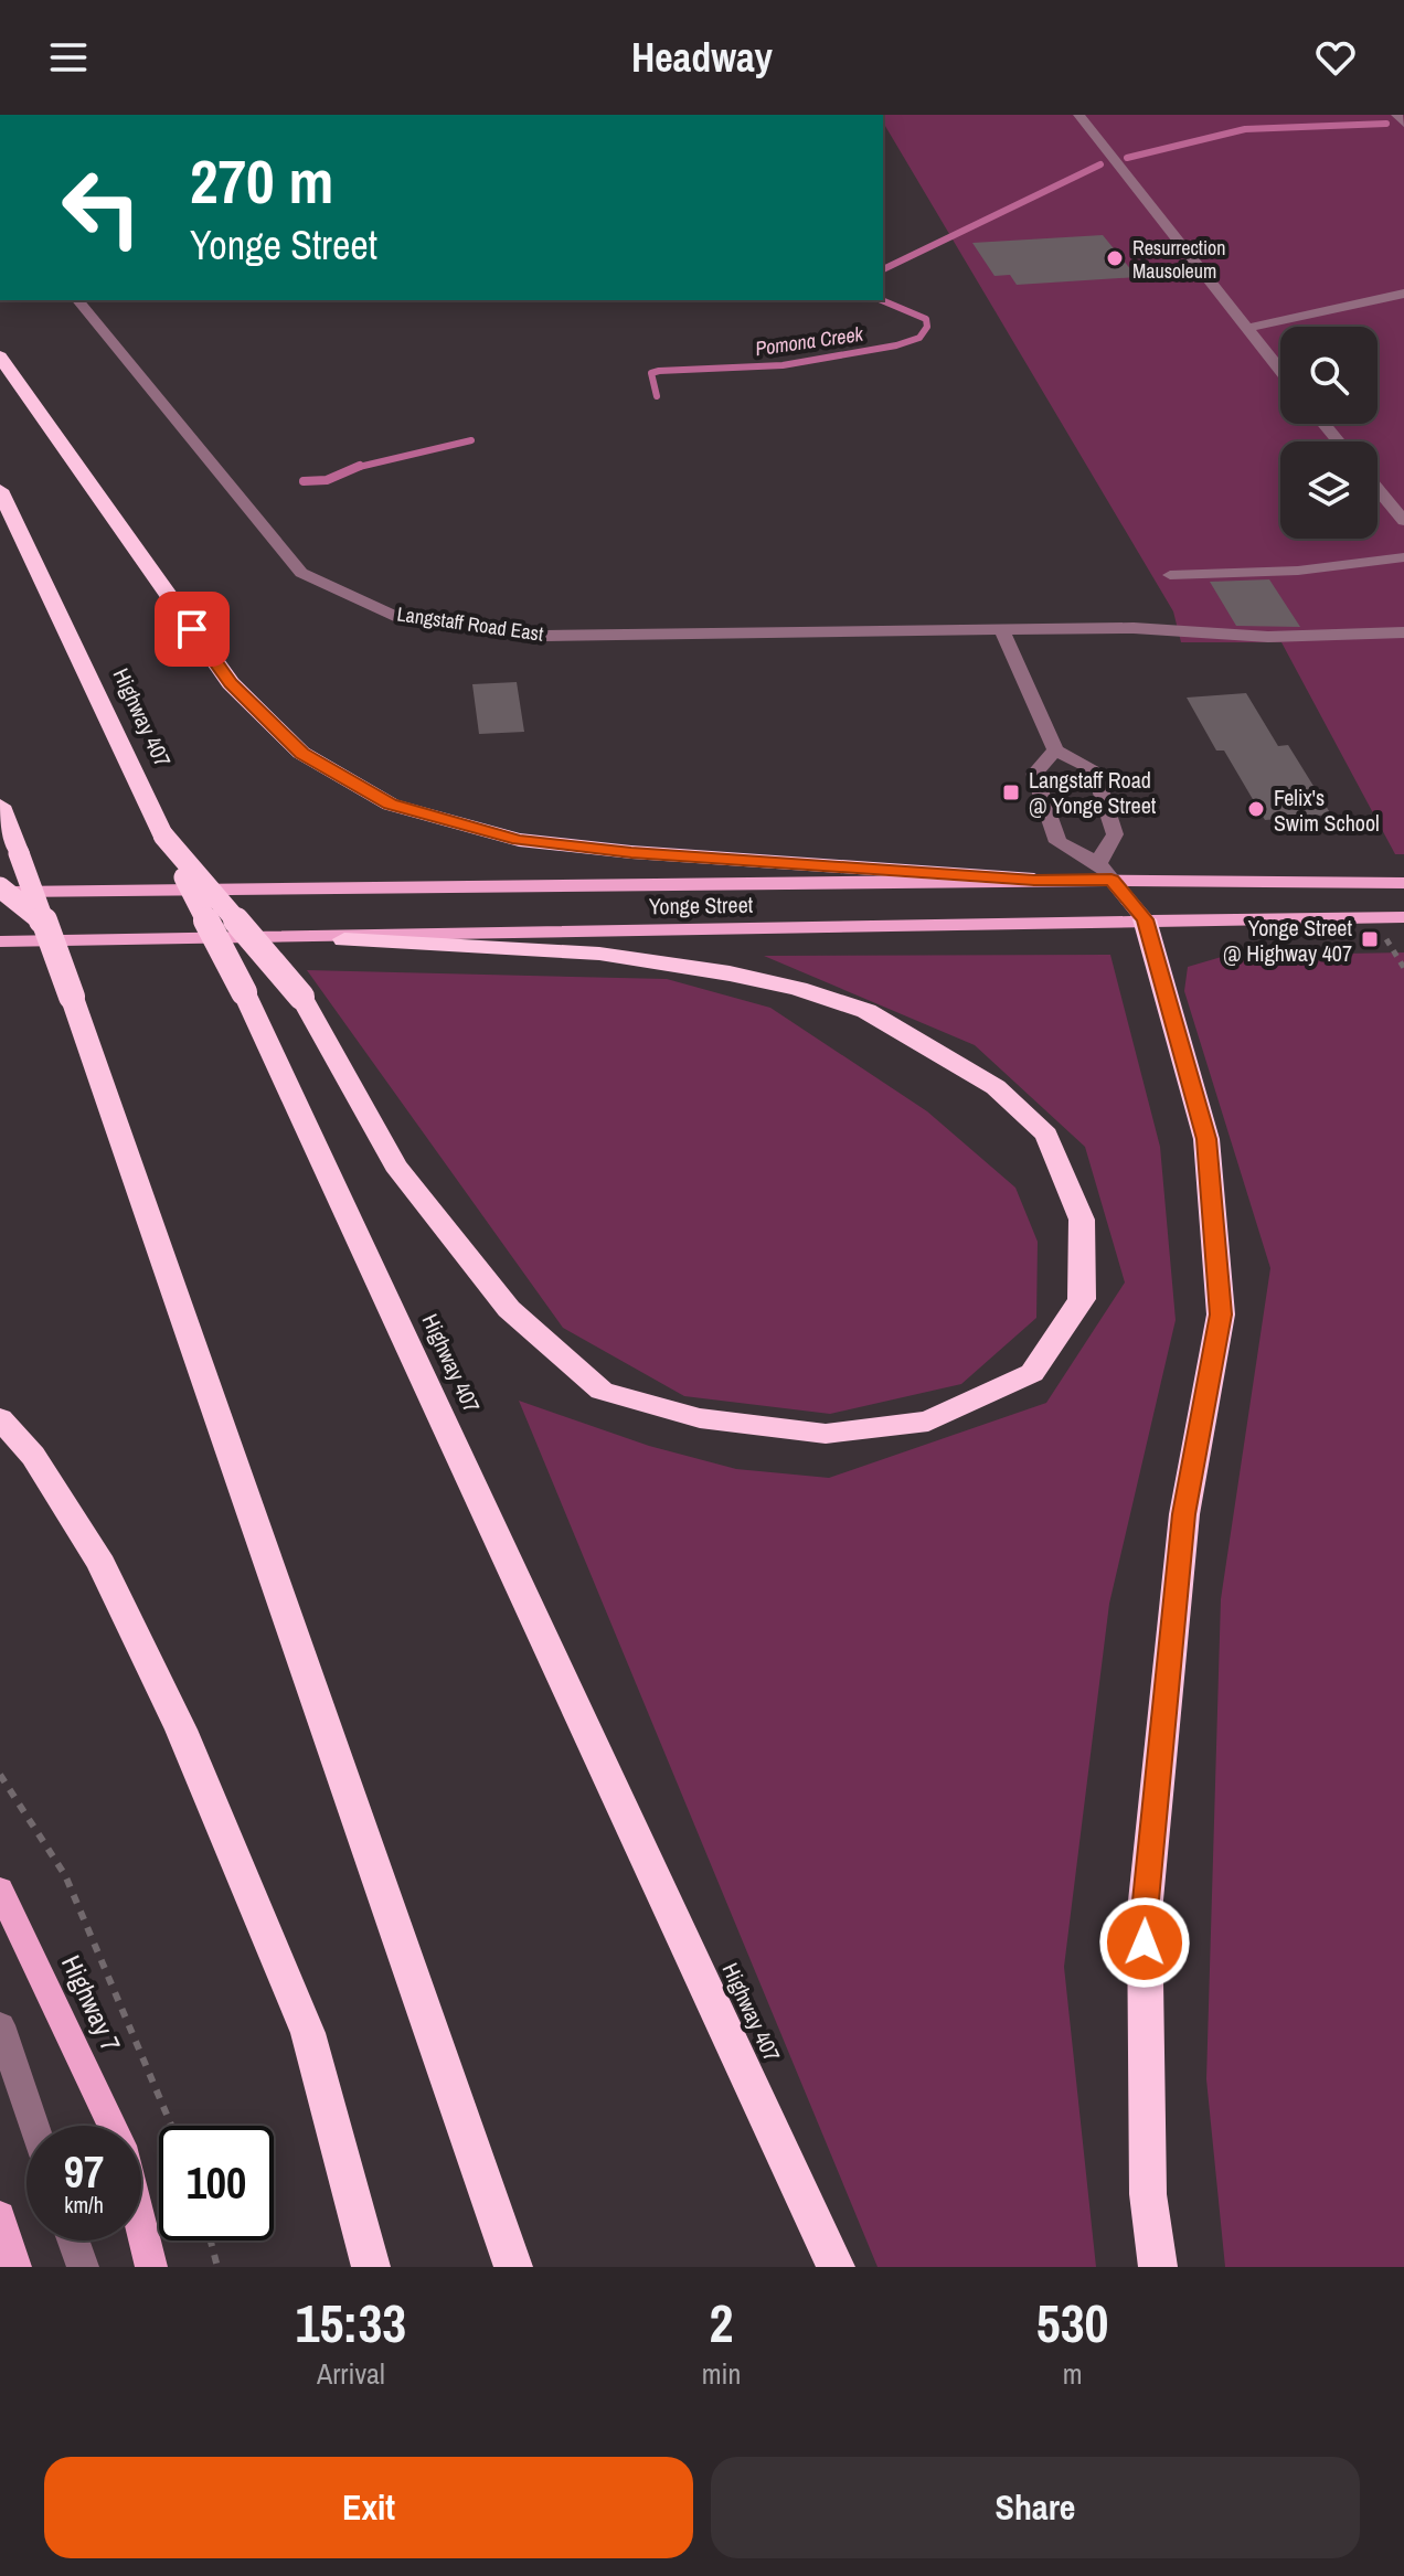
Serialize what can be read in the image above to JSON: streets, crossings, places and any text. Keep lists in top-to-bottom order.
{
  "streets": {
    "highway": ["Highway 407"],
    "main road": ["Yonge Street", "Highway 7"],
    "street": ["Langstaff Road East"]
  },
  "water": ["Pomona Creek"],
  "places": {
    "other": ["Resurrection Mausoleum", "Felix's Swim School"],
    "transit": ["Langstaff Road @ Yonge Street", "Yonge Street @ Highway 407"]
  },
  "page": {
    "header": "Headway",
    "turn": ["270 m", "Yonge Street"],
    "speed": "97 km/h",
    "limit": "100",
    "eta": [
      "15:33",
      "Arrival",
      "2",
      "min",
      "530",
      "m"
    ],
    "buttons": ["Exit", "Share"]
  }
}
